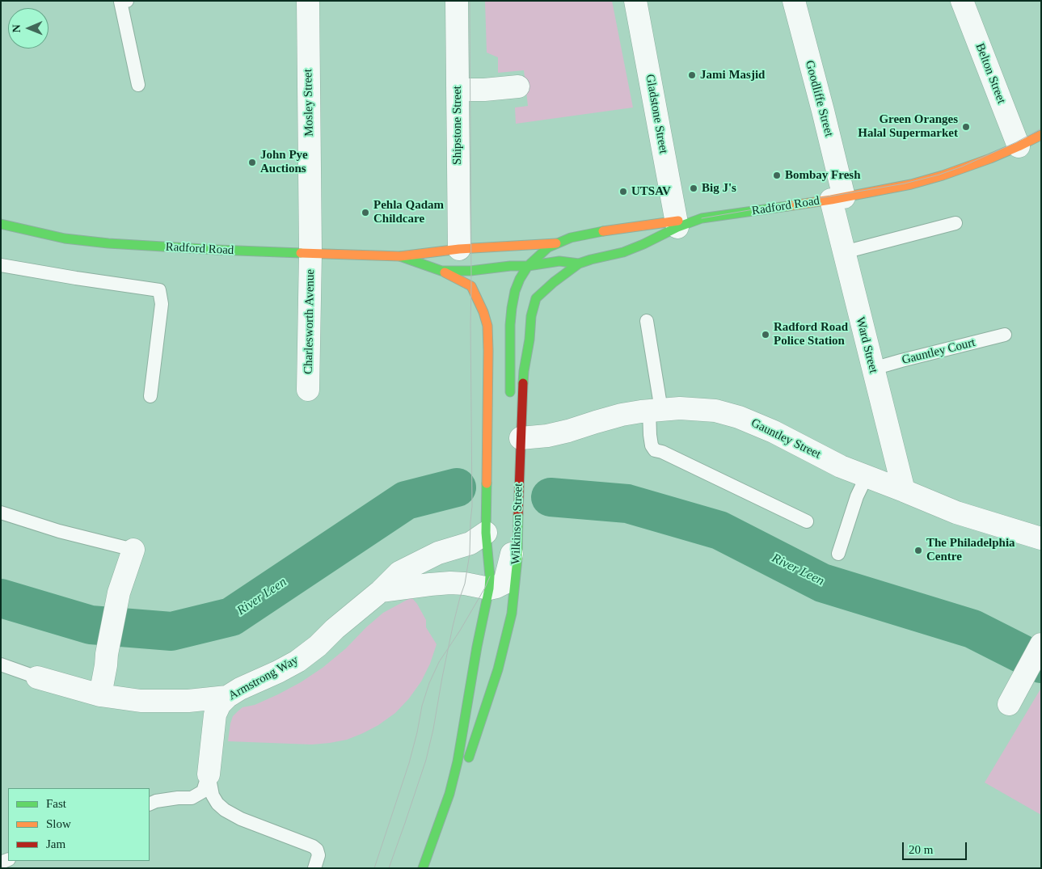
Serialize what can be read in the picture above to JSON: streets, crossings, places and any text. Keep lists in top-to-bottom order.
{
  "streets": {
    "street": [
      "Belton Street",
      "Goodliffe Street",
      "Mosley Street",
      "Gladstone Street",
      "Shipstone Street",
      "Radford Road",
      "Charlesworth Avenue",
      "Ward Street",
      "Gauntley Street",
      "Wilkinson Street",
      "Armstrong Way"
    ],
    "lane": ["Gauntley Court"]
  },
  "crossings": [
    ["Belton Street", "Radford Road"],
    ["Goodliffe Street", "Radford Road"],
    ["Goodliffe Street", "Ward Street"],
    ["Mosley Street", "Radford Road"],
    ["Mosley Street", "Charlesworth Avenue"],
    ["Gladstone Street", "Radford Road"],
    ["Shipstone Street", "Radford Road"],
    ["Radford Road", "Charlesworth Avenue"],
    ["Radford Road", "Ward Street"],
    ["Radford Road", "Wilkinson Street"],
    ["Ward Street", "Gauntley Court"],
    ["Ward Street", "Gauntley Street"],
    ["Gauntley Street", "Wilkinson Street"],
    ["Wilkinson Street", "Armstrong Way"]
  ],
  "water": ["River Leen"],
  "places": [
    "Jami Masjid",
    "Green Oranges Halal Supermarket",
    "John Pye Auctions",
    "Bombay Fresh",
    "Big J's",
    "UTSAV",
    "Pehla Qadam Childcare",
    "Radford Road Police Station",
    "The Philadelphia Centre"
  ],
  "legend": ["Fast", "Slow", "Jam"],
  "scale_bar": "20 m",
  "north": "left"
}
